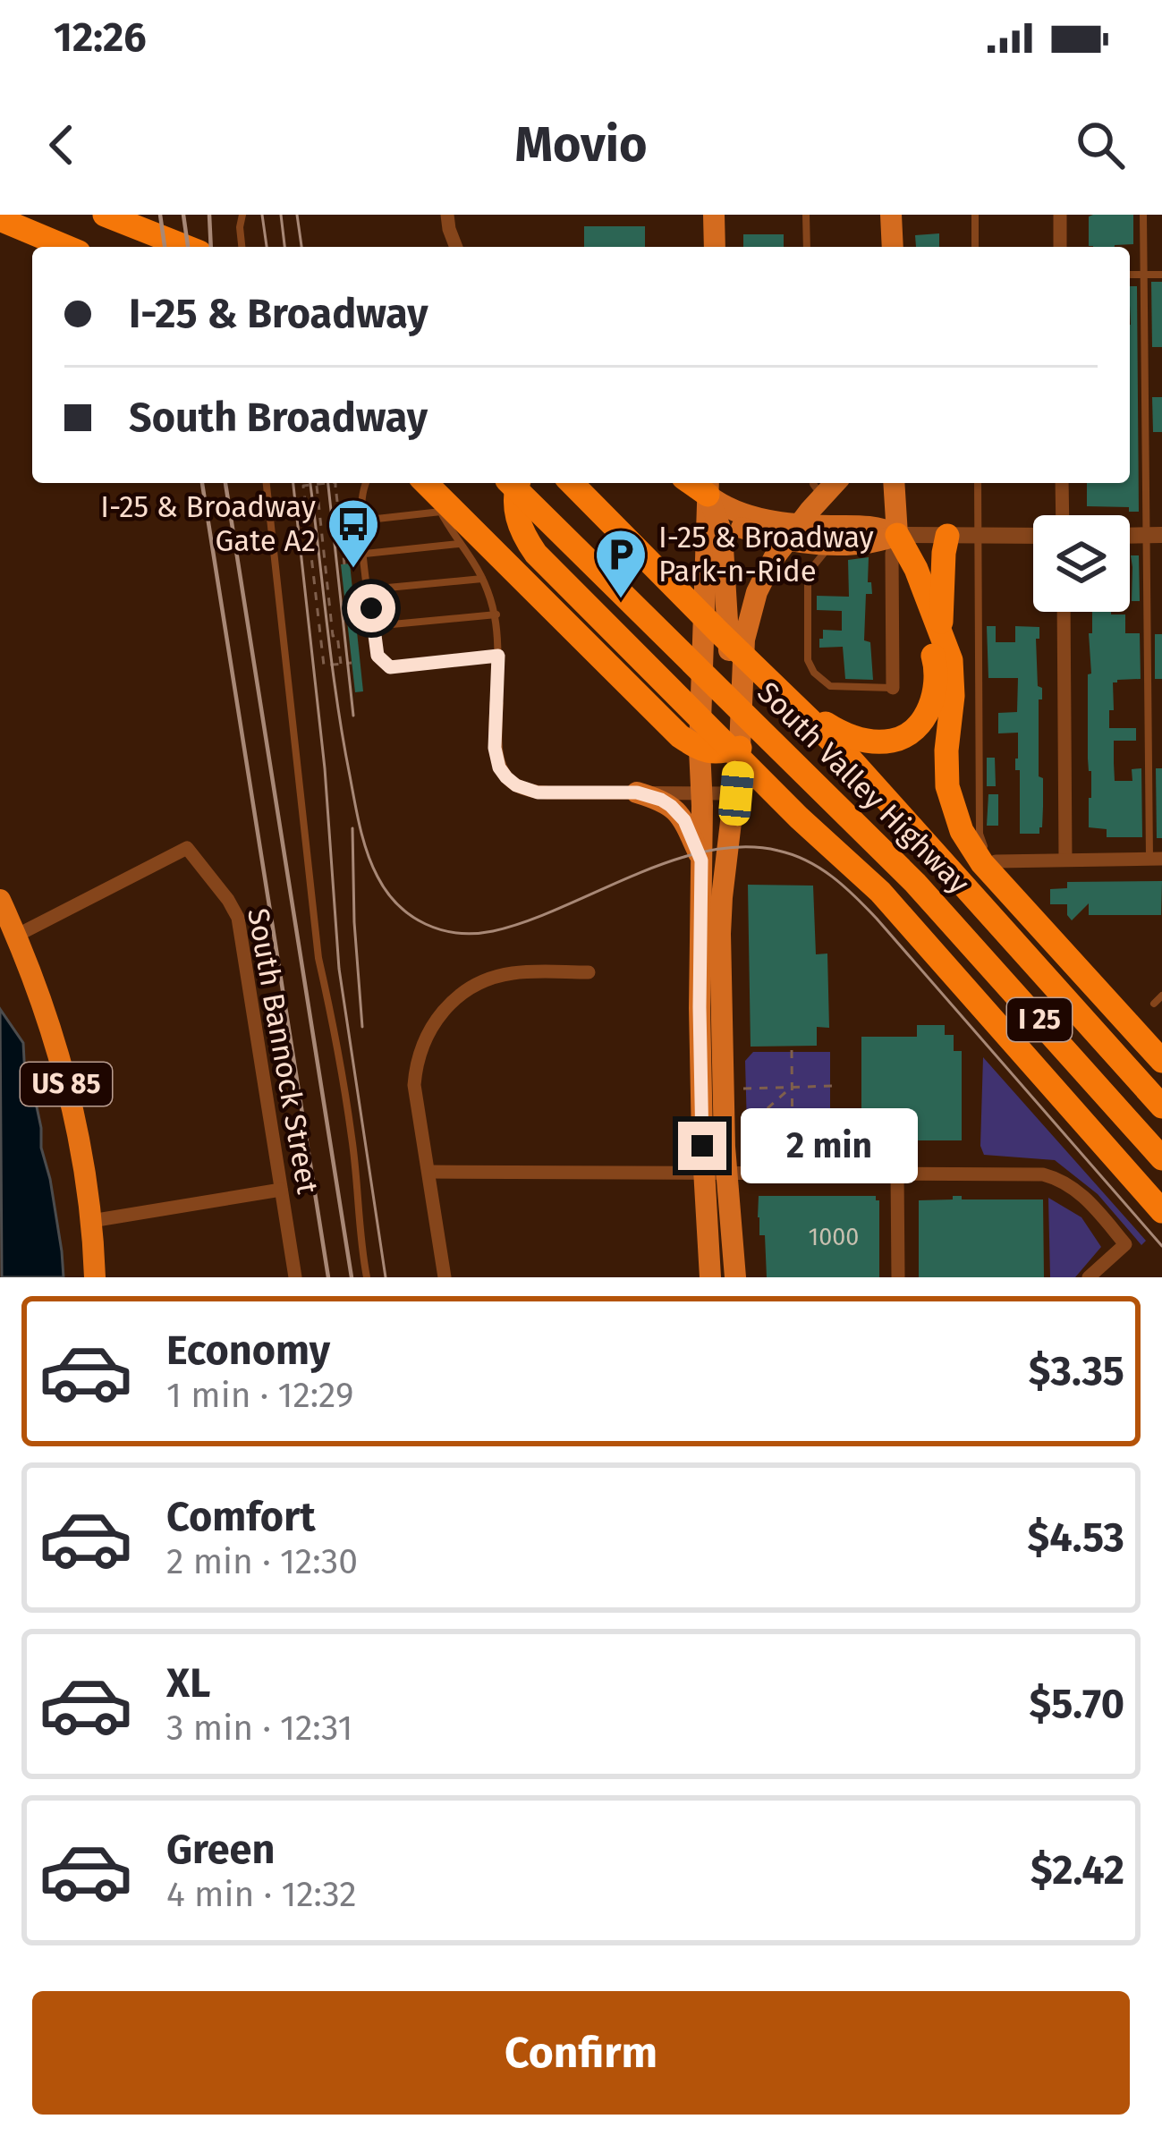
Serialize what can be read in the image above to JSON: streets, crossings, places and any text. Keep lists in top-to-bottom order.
{
  "streets": {
    "highway": ["South Valley Highway", "I 25", "US 85"],
    "street": ["South Bannock Street"]
  },
  "crossings": [
    ["South Bannock Street", "US 85"]
  ],
  "places": {
    "bus stop": ["I-25 & Broadway Gate A2"],
    "parking": ["I-25 & Broadway Park-n-Ride"]
  },
  "house_numbers": ["1000"],
  "page": {
    "status": "12:26",
    "header": "Movio",
    "banner": ["I-25 & Broadway", "South Broadway"],
    "bubble": "2 min",
    "list": [
      {
        "name": "Economy",
        "note": "1 min · 12:29",
        "value": "$3.35"
      },
      {
        "name": "Comfort",
        "note": "2 min · 12:30",
        "value": "$4.53"
      },
      {
        "name": "XL",
        "note": "3 min · 12:31",
        "value": "$5.70"
      },
      {
        "name": "Green",
        "note": "4 min · 12:32",
        "value": "$2.42"
      }
    ],
    "buttons": "Confirm"
  }
}
